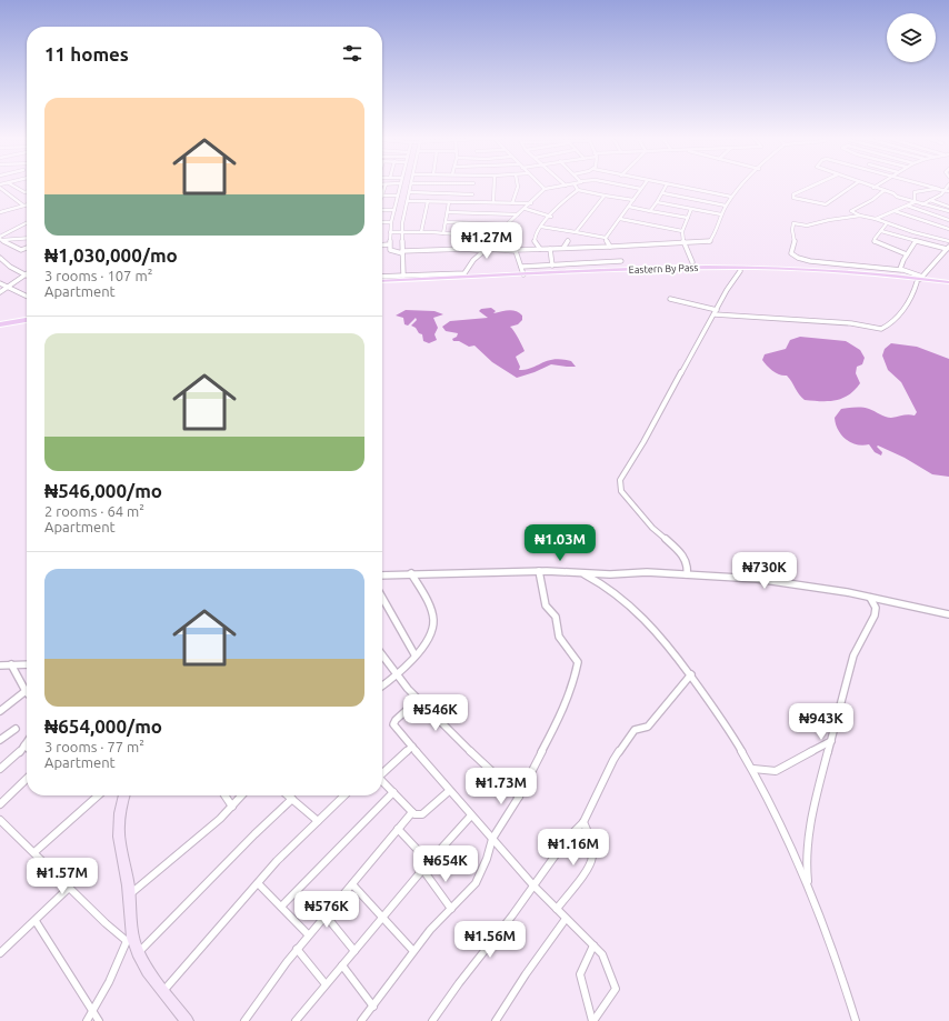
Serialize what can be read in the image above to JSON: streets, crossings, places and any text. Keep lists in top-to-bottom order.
{
  "streets": {
    "main road": ["Eastern By Pass"]
  },
  "page": {
    "heading": "11 homes",
    "list": [
      {
        "name": "₦1,030,000/mo",
        "note": "3 rooms · 107 m² · Apartment"
      },
      {
        "name": "₦546,000/mo",
        "note": "2 rooms · 64 m² · Apartment"
      },
      {
        "name": "₦654,000/mo",
        "note": "3 rooms · 77 m² · Apartment"
      }
    ],
    "price": [
      "₦1.27M",
      "₦1.03M",
      "₦730K",
      "₦546K",
      "₦943K",
      "₦1.73M",
      "₦1.16M",
      "₦654K",
      "₦1.57M",
      "₦576K",
      "₦1.56M"
    ]
  }
}
